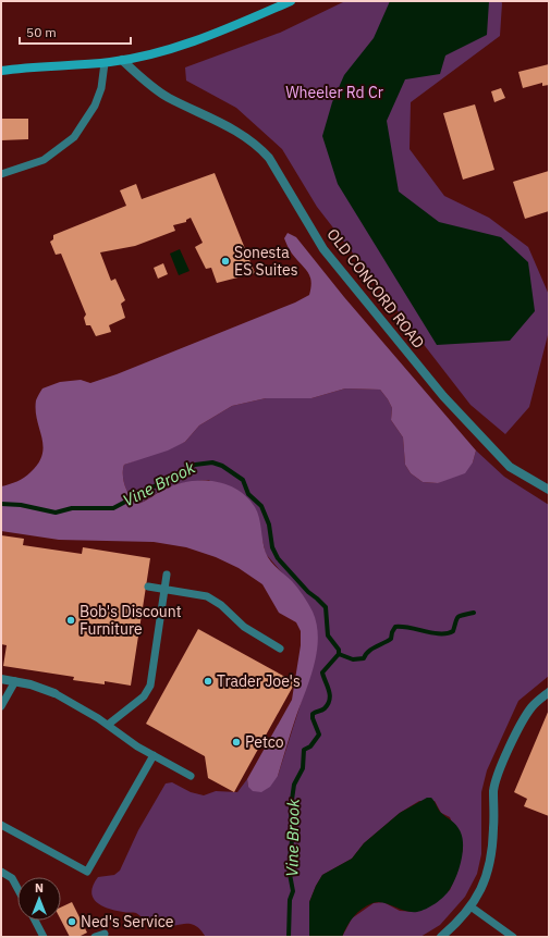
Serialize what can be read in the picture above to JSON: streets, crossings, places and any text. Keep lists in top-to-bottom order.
{
  "streets": {
    "street": ["OLD CONCORD ROAD"]
  },
  "water": ["Vine Brook"],
  "parks": ["Wheeler Rd Cr"],
  "places": [
    "Sonesta ES Suites",
    "Bob's Discount Furniture",
    "Trader Joe's",
    "Petco",
    "Ned's Service"
  ],
  "scale_bar": "50 m",
  "north": "top"
}
